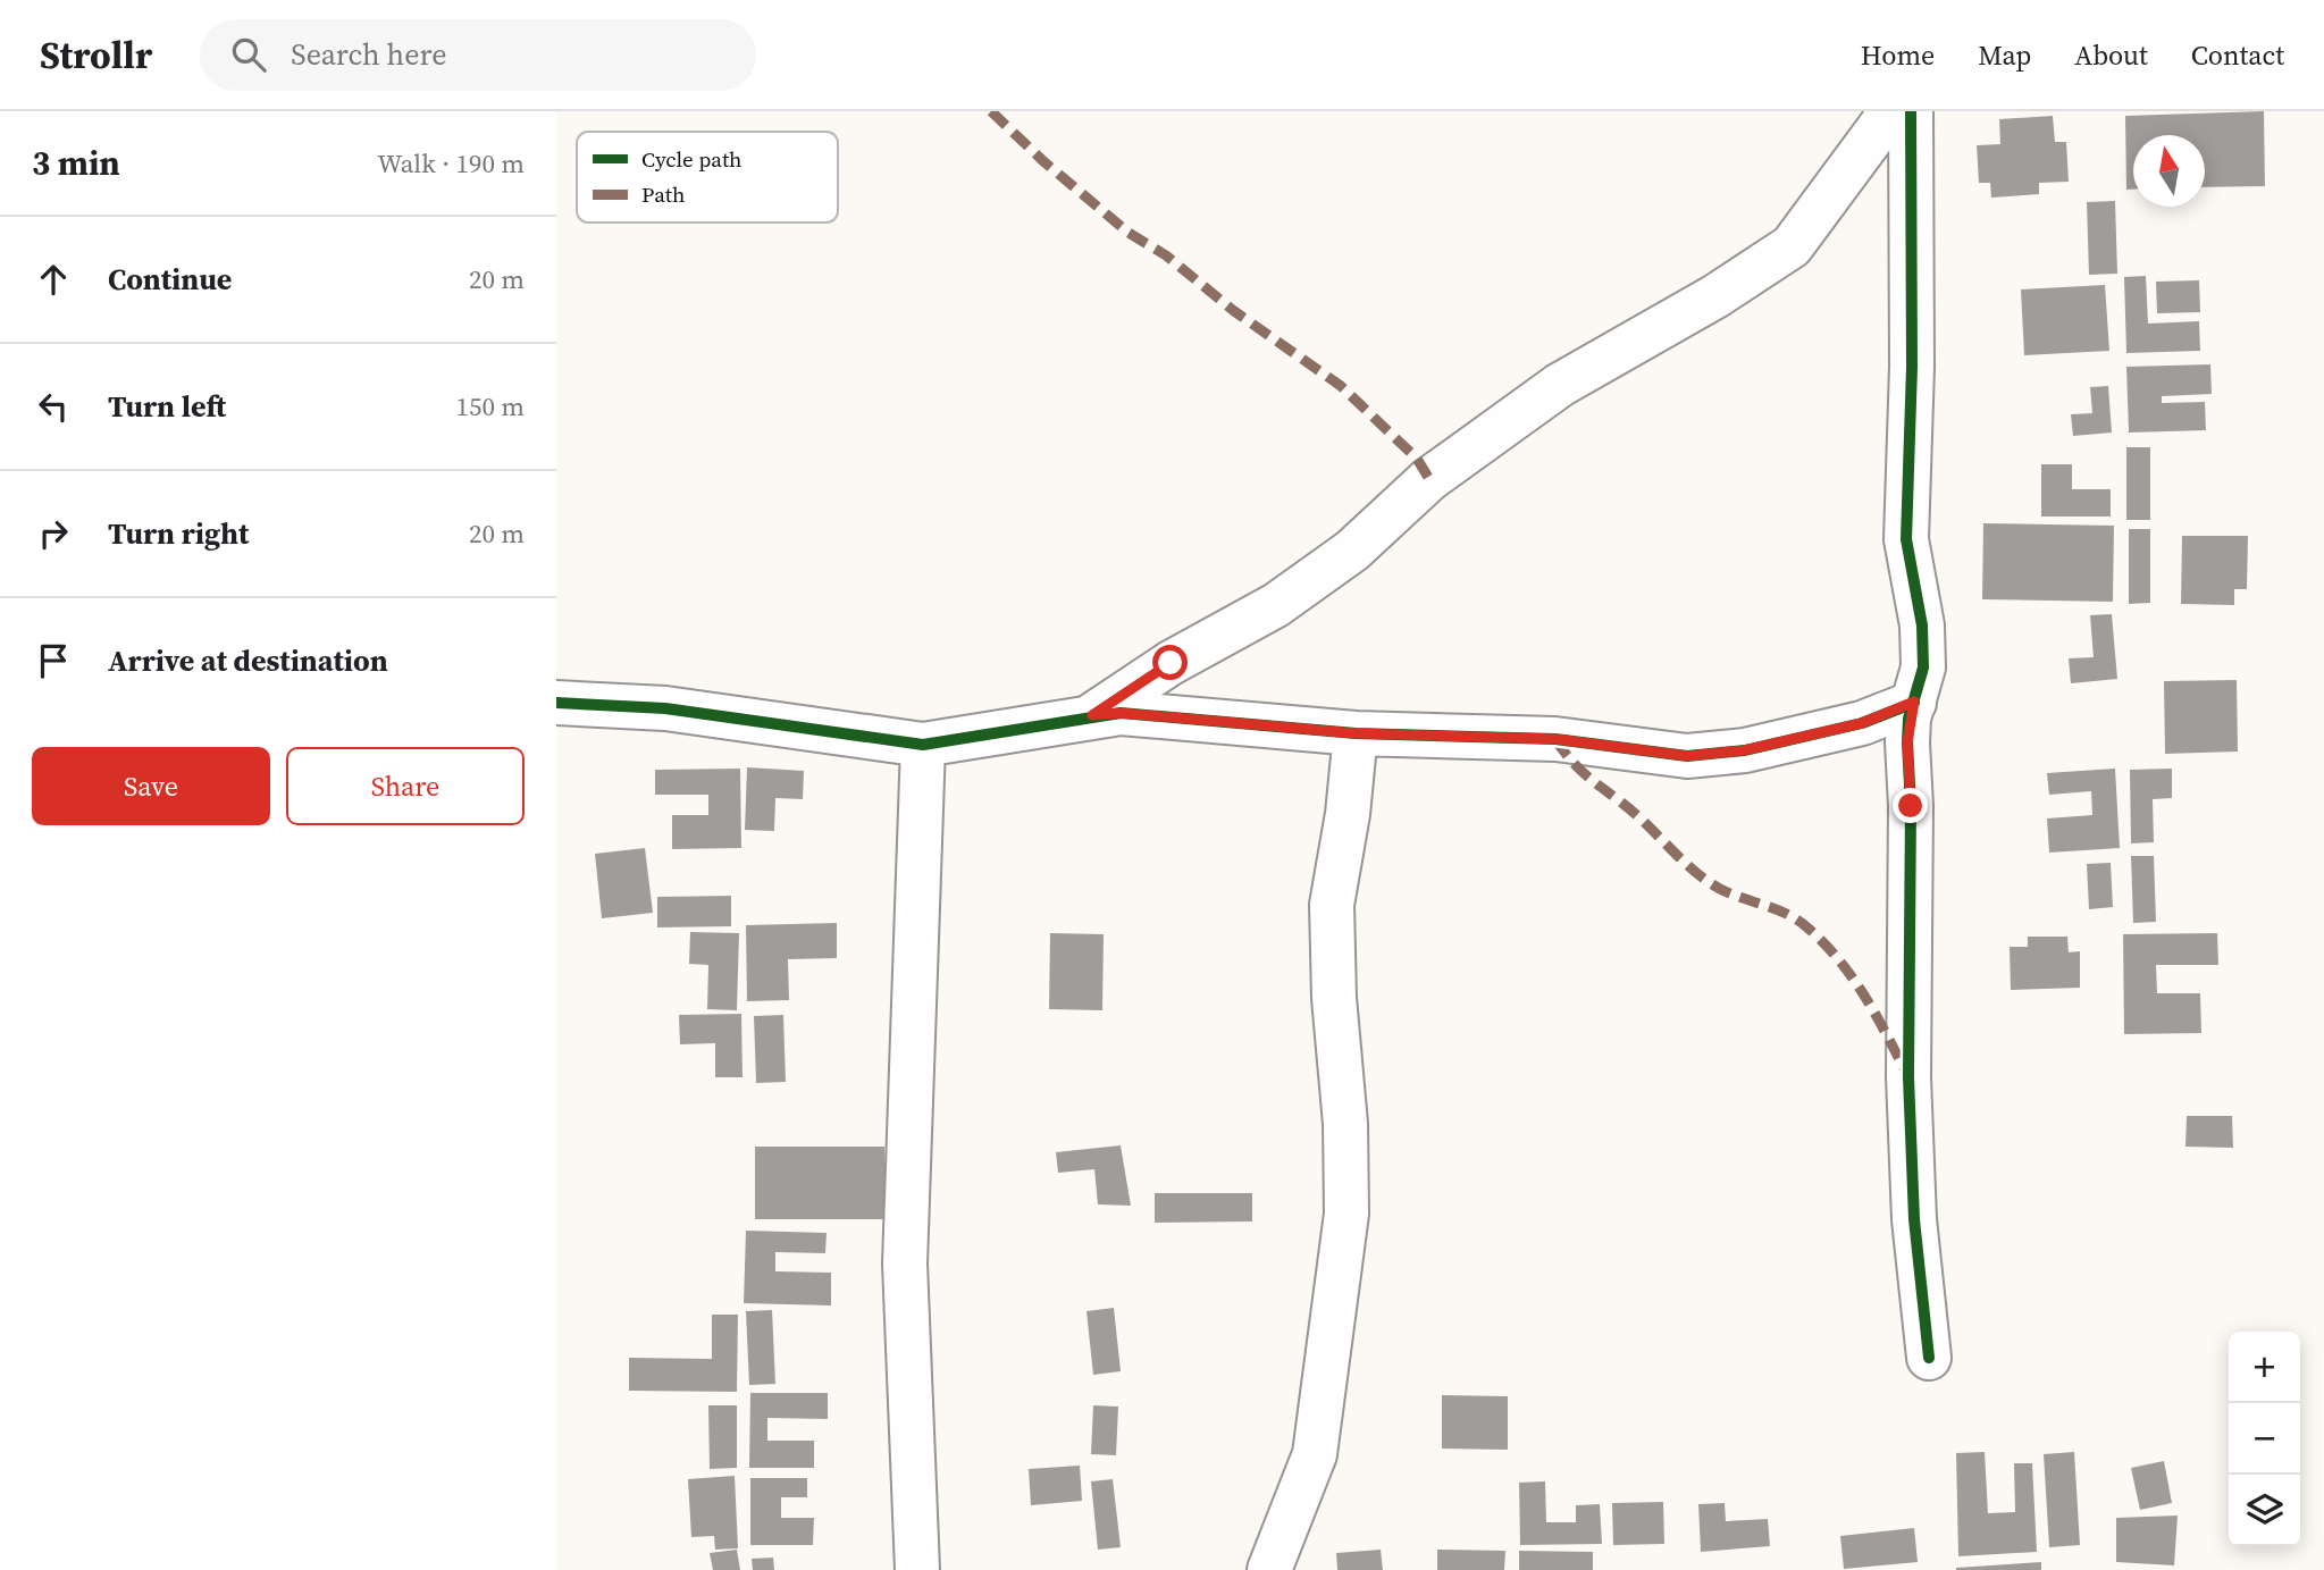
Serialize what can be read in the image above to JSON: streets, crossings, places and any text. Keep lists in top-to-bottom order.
{
  "legend": ["Cycle path", "Path"],
  "north": "top",
  "page": {
    "header": "Strollr",
    "search": "Search here",
    "nav": [
      "Home",
      "Map",
      "About",
      "Contact"
    ],
    "heading": ["3 min", "Walk · 190 m"],
    "list": [
      ["Continue", "20 m"],
      ["Turn left", "150 m"],
      ["Turn right", "20 m"],
      "Arrive at destination"
    ],
    "buttons": ["Save", "Share"],
    "map_buttons": ["+", "−"]
  }
}
